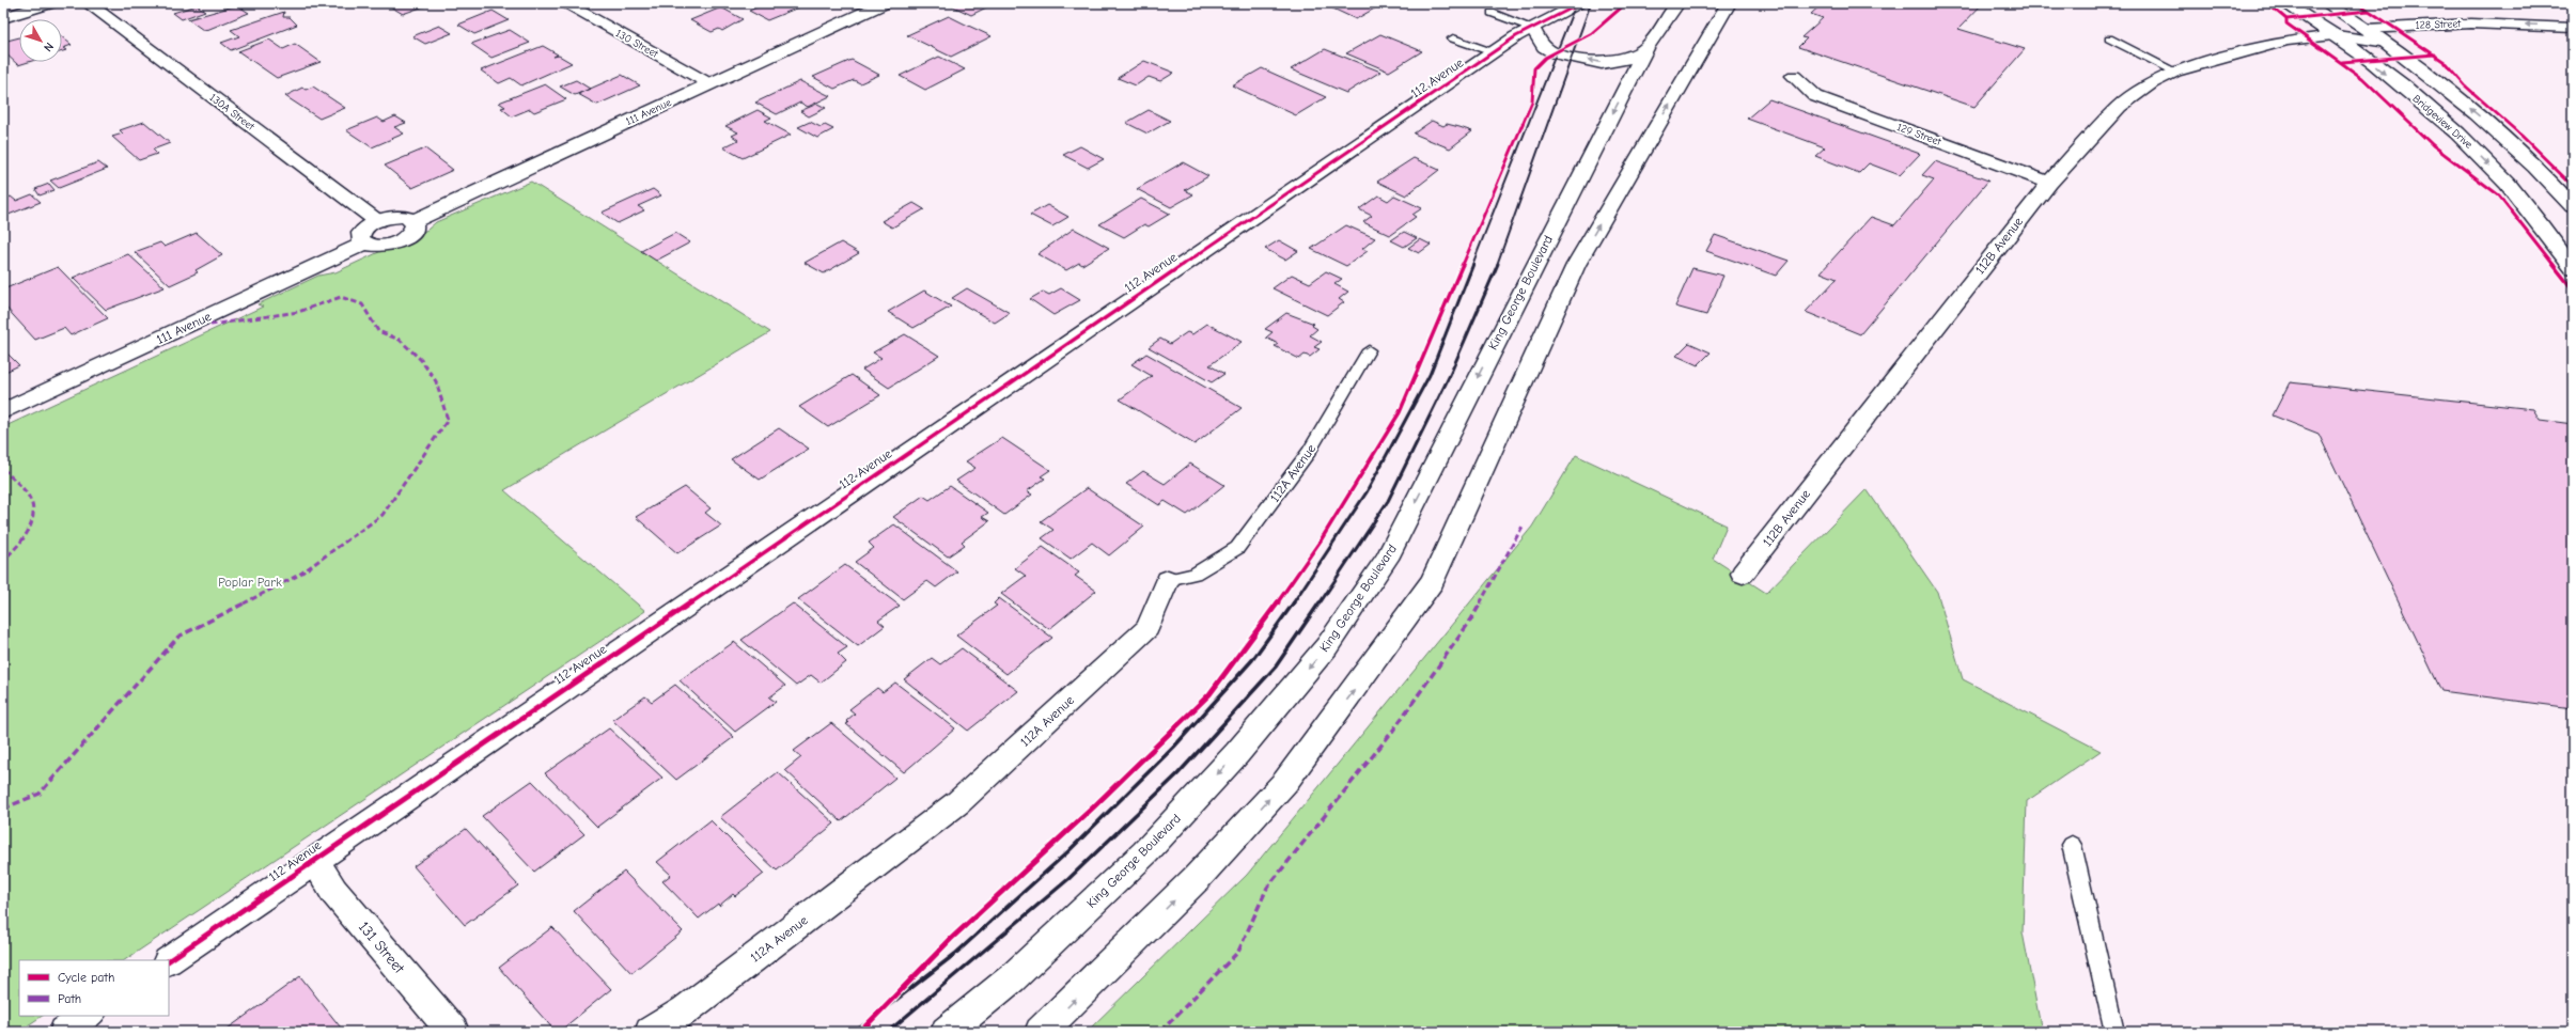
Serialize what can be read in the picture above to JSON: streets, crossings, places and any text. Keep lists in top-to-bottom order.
{
  "streets": {
    "street": [
      "128 Street",
      "130 Street",
      "112 Avenue",
      "130A Street",
      "111 Avenue",
      "Bridgeview Drive",
      "129 Street",
      "112B Avenue",
      "King George Boulevard",
      "112A Avenue",
      "131 Street"
    ]
  },
  "crossings": [
    ["128 Street", "Bridgeview Drive"],
    ["128 Street", "112B Avenue"],
    ["130 Street", "111 Avenue"],
    ["112 Avenue", "131 Street"],
    ["Bridgeview Drive", "112B Avenue"],
    ["129 Street", "112B Avenue"]
  ],
  "parks": ["Poplar Park"],
  "legend": ["Cycle path", "Path"],
  "north": "bottom right"
}
